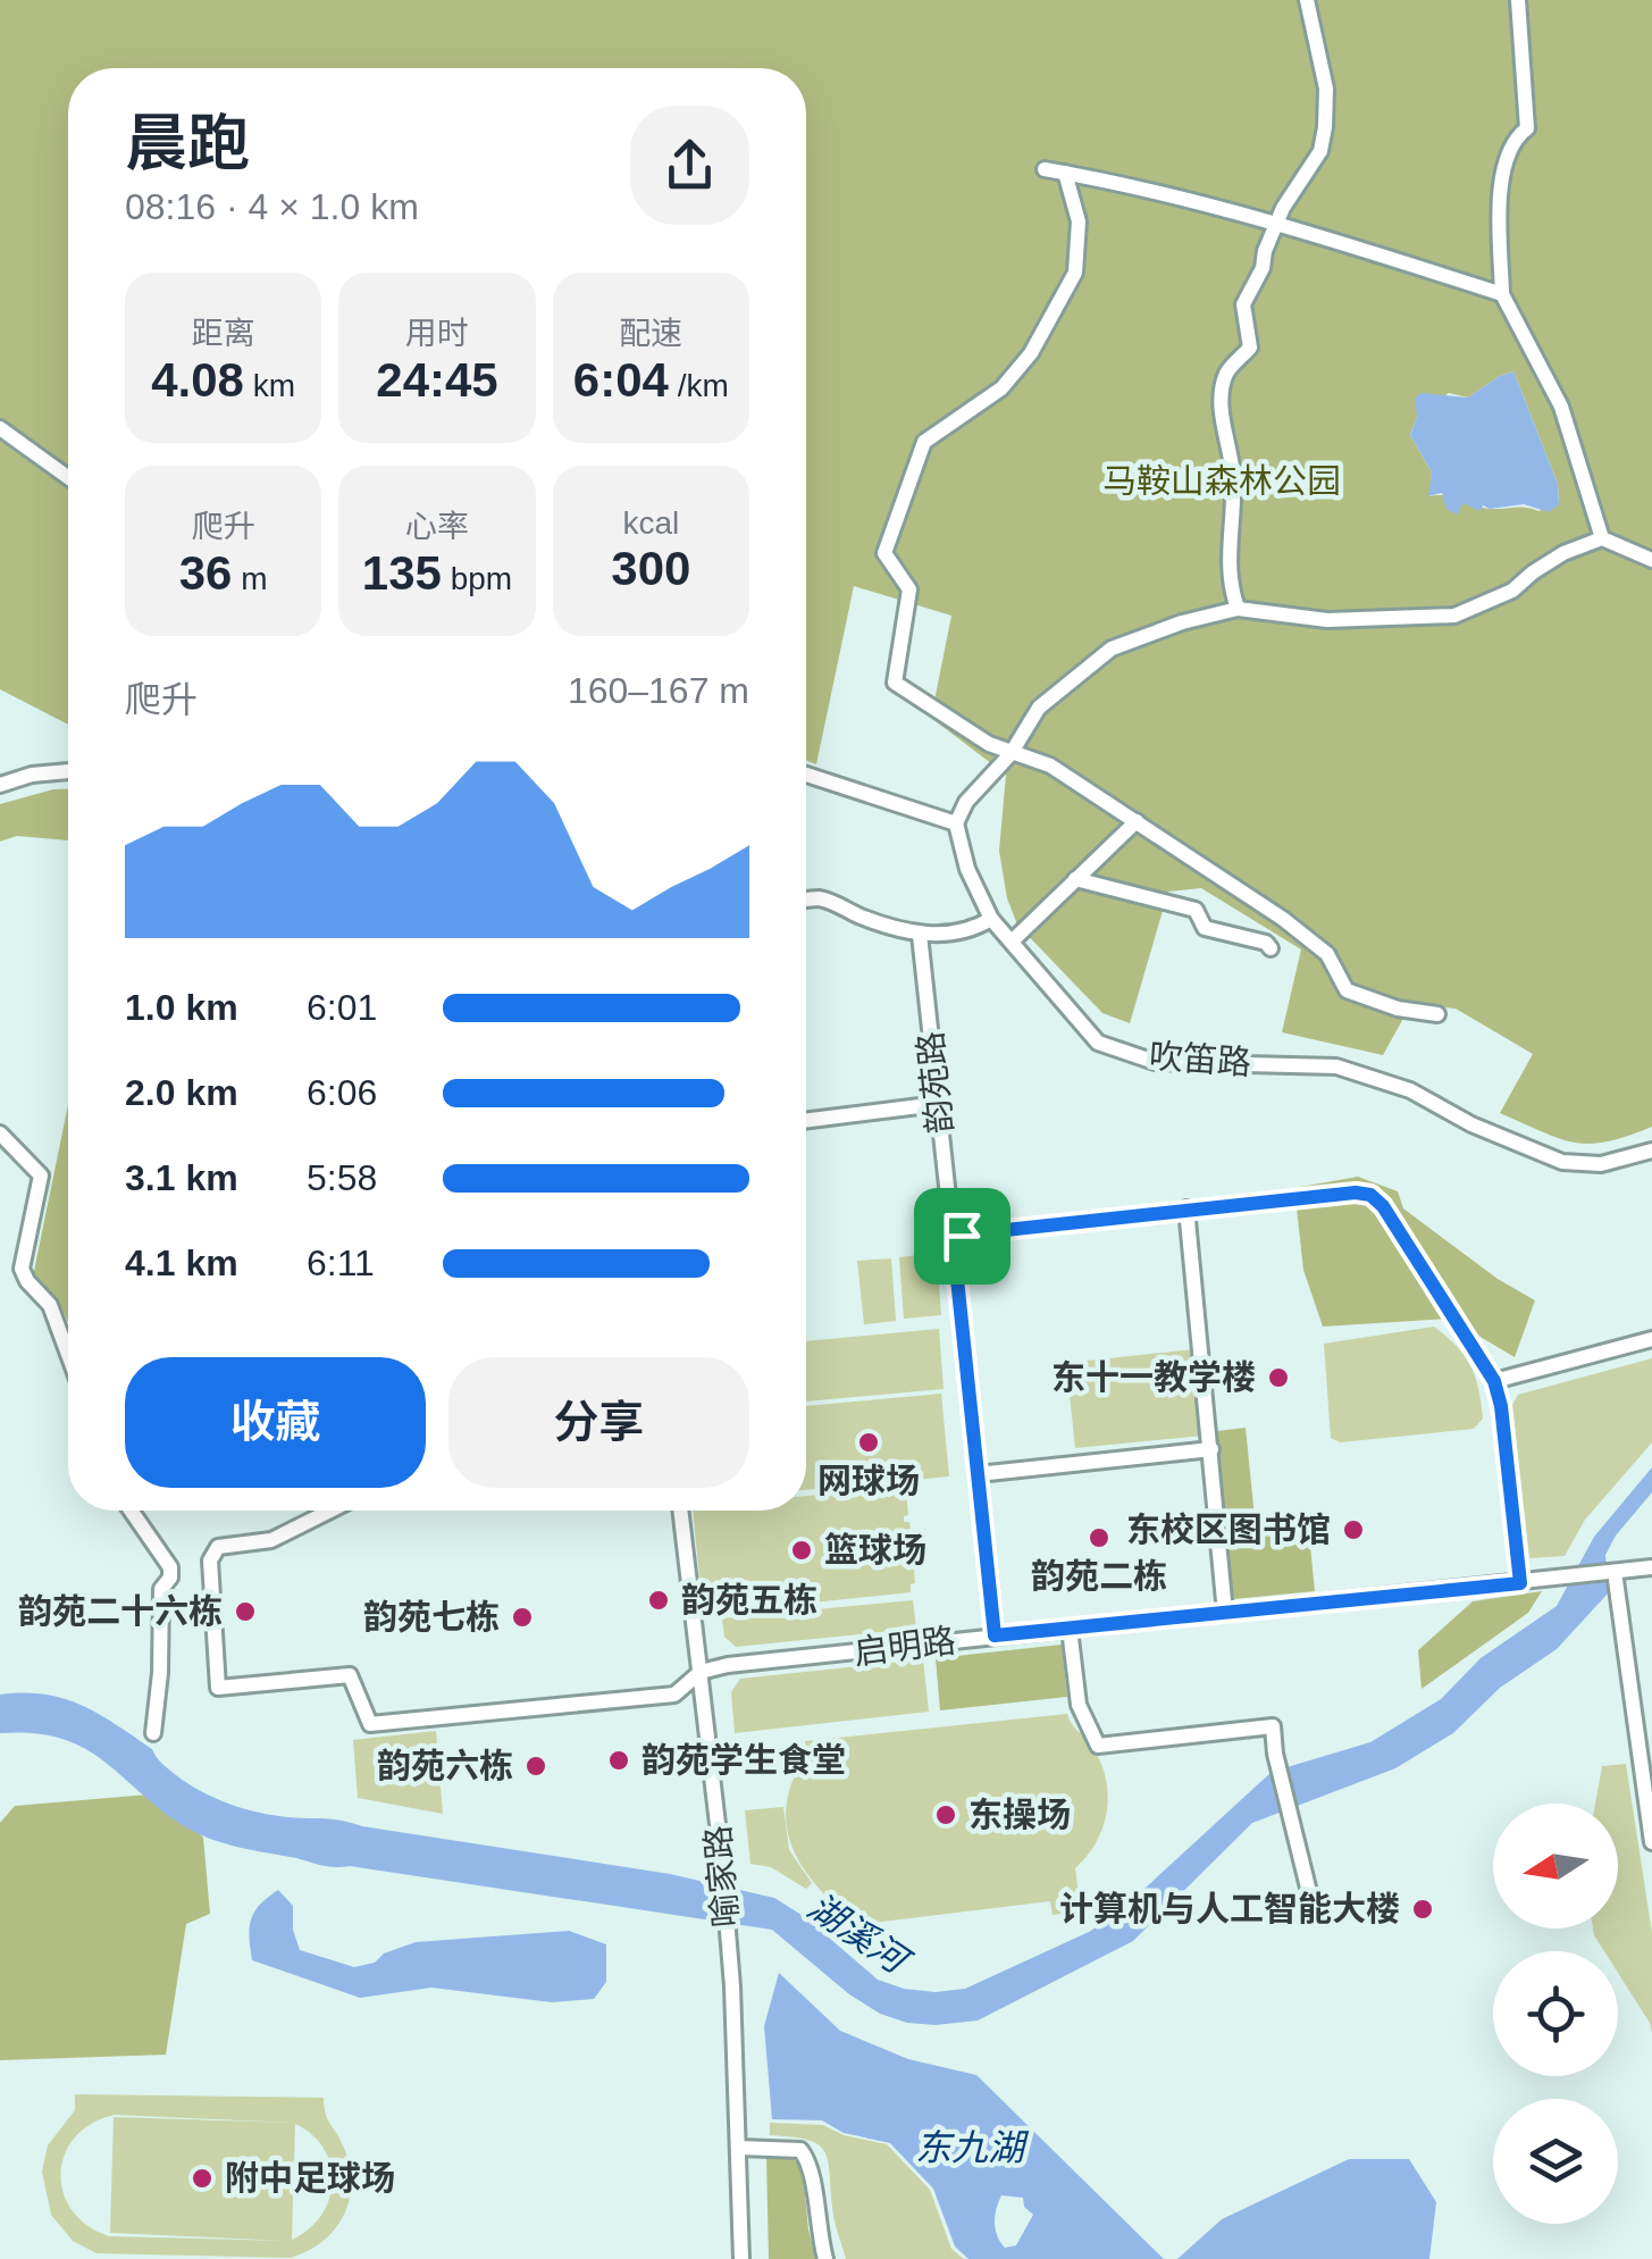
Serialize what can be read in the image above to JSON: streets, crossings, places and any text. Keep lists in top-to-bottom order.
{
  "streets": {
    "street": [
      "吹笛路",
      "韵苑路",
      "启明路",
      "喻家路"
    ]
  },
  "crossings": [
    ["韵苑路", "启明路"],
    ["启明路", "喻家路"]
  ],
  "water": ["湖溪河", "东九湖"],
  "parks": ["马鞍山森林公园"],
  "places": [
    "东十一教学楼",
    "网球场",
    "东校区图书馆",
    "韵苑二栋",
    "篮球场",
    "韵苑五栋",
    "韵苑二十六栋",
    "韵苑七栋",
    "韵苑学生食堂",
    "韵苑六栋",
    "东操场",
    "计算机与人工智能大楼",
    "附中足球场"
  ],
  "north": "left",
  "page": {
    "heading": ["晨跑", "08:16 · 4 × 1.0 km"],
    "stats": [
      ["距离", "4.08 km"],
      ["用时", "24:45"],
      ["配速", "6:04 /km"],
      ["爬升", "36 m"],
      ["心率", "135 bpm"],
      ["kcal", "300"]
    ],
    "chart": ["爬升", "160–167 m"],
    "list": [
      {
        "name": "1.0 km",
        "note": "6:01"
      },
      {
        "name": "2.0 km",
        "note": "6:06"
      },
      {
        "name": "3.1 km",
        "note": "5:58"
      },
      {
        "name": "4.1 km",
        "note": "6:11"
      }
    ],
    "buttons": ["收藏", "分享"]
  }
}
